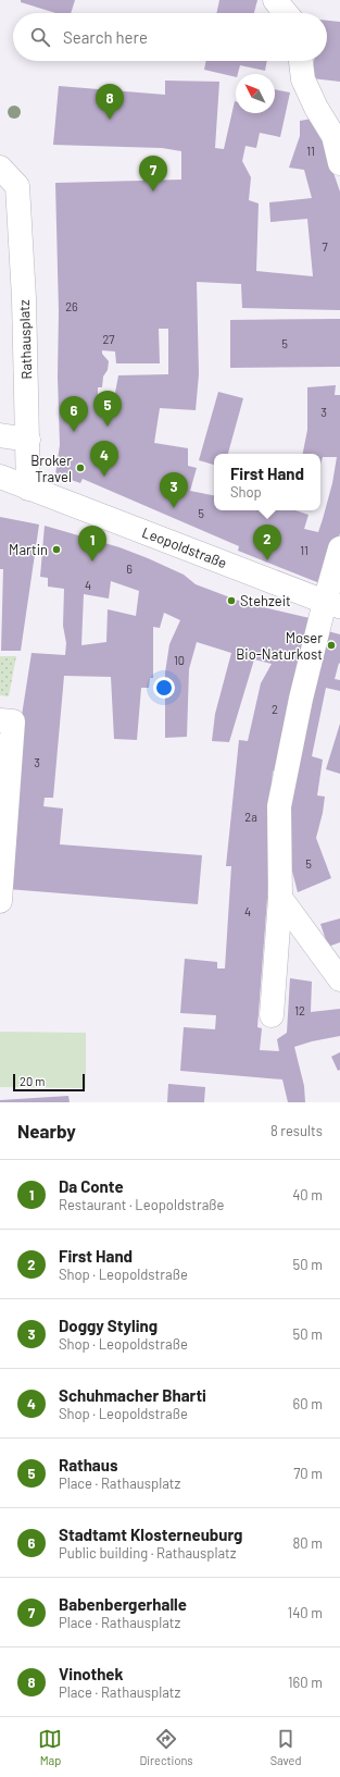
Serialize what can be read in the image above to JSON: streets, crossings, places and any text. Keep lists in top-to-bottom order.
{
  "streets": {
    "street": ["Rathausplatz", "Leopoldstraße"]
  },
  "crossings": [
    ["Rathausplatz", "Leopoldstraße"]
  ],
  "places": [
    "Broker Travel",
    "Martin",
    "Stehzeit",
    "Moser Bio-Naturkost"
  ],
  "house_numbers": [
    "11",
    "7",
    "26",
    "27",
    "5",
    "3",
    "5",
    "11",
    "6",
    "4",
    "10",
    "2",
    "3",
    "2a",
    "5",
    "4",
    "12"
  ],
  "scale_bar": "20 m",
  "north": "top left",
  "page": {
    "search": "Search here",
    "pins": [
      "8",
      "7",
      "5",
      "6",
      "4",
      "3",
      "2",
      "1"
    ],
    "popup": ["First Hand", "Shop"],
    "scale": "20 m",
    "heading": ["Nearby", "8 results"],
    "list": [
      {
        "mark": "1",
        "name": "Da Conte",
        "note": "Restaurant · Leopoldstraße",
        "value": "40 m"
      },
      {
        "mark": "2",
        "name": "First Hand",
        "note": "Shop · Leopoldstraße",
        "value": "50 m"
      },
      {
        "mark": "3",
        "name": "Doggy Styling",
        "note": "Shop · Leopoldstraße",
        "value": "50 m"
      },
      {
        "mark": "4",
        "name": "Schuhmacher Bharti",
        "note": "Shop · Leopoldstraße",
        "value": "60 m"
      },
      {
        "mark": "5",
        "name": "Rathaus",
        "note": "Place · Rathausplatz",
        "value": "70 m"
      },
      {
        "mark": "6",
        "name": "Stadtamt Klosterneuburg",
        "note": "Public building · Rathausplatz",
        "value": "80 m"
      },
      {
        "mark": "7",
        "name": "Babenbergerhalle",
        "note": "Place · Rathausplatz",
        "value": "140 m"
      },
      {
        "mark": "8",
        "name": "Vinothek",
        "note": "Place · Rathausplatz",
        "value": "160 m"
      }
    ],
    "nav": ["Map", "Directions", "Saved"]
  }
}
